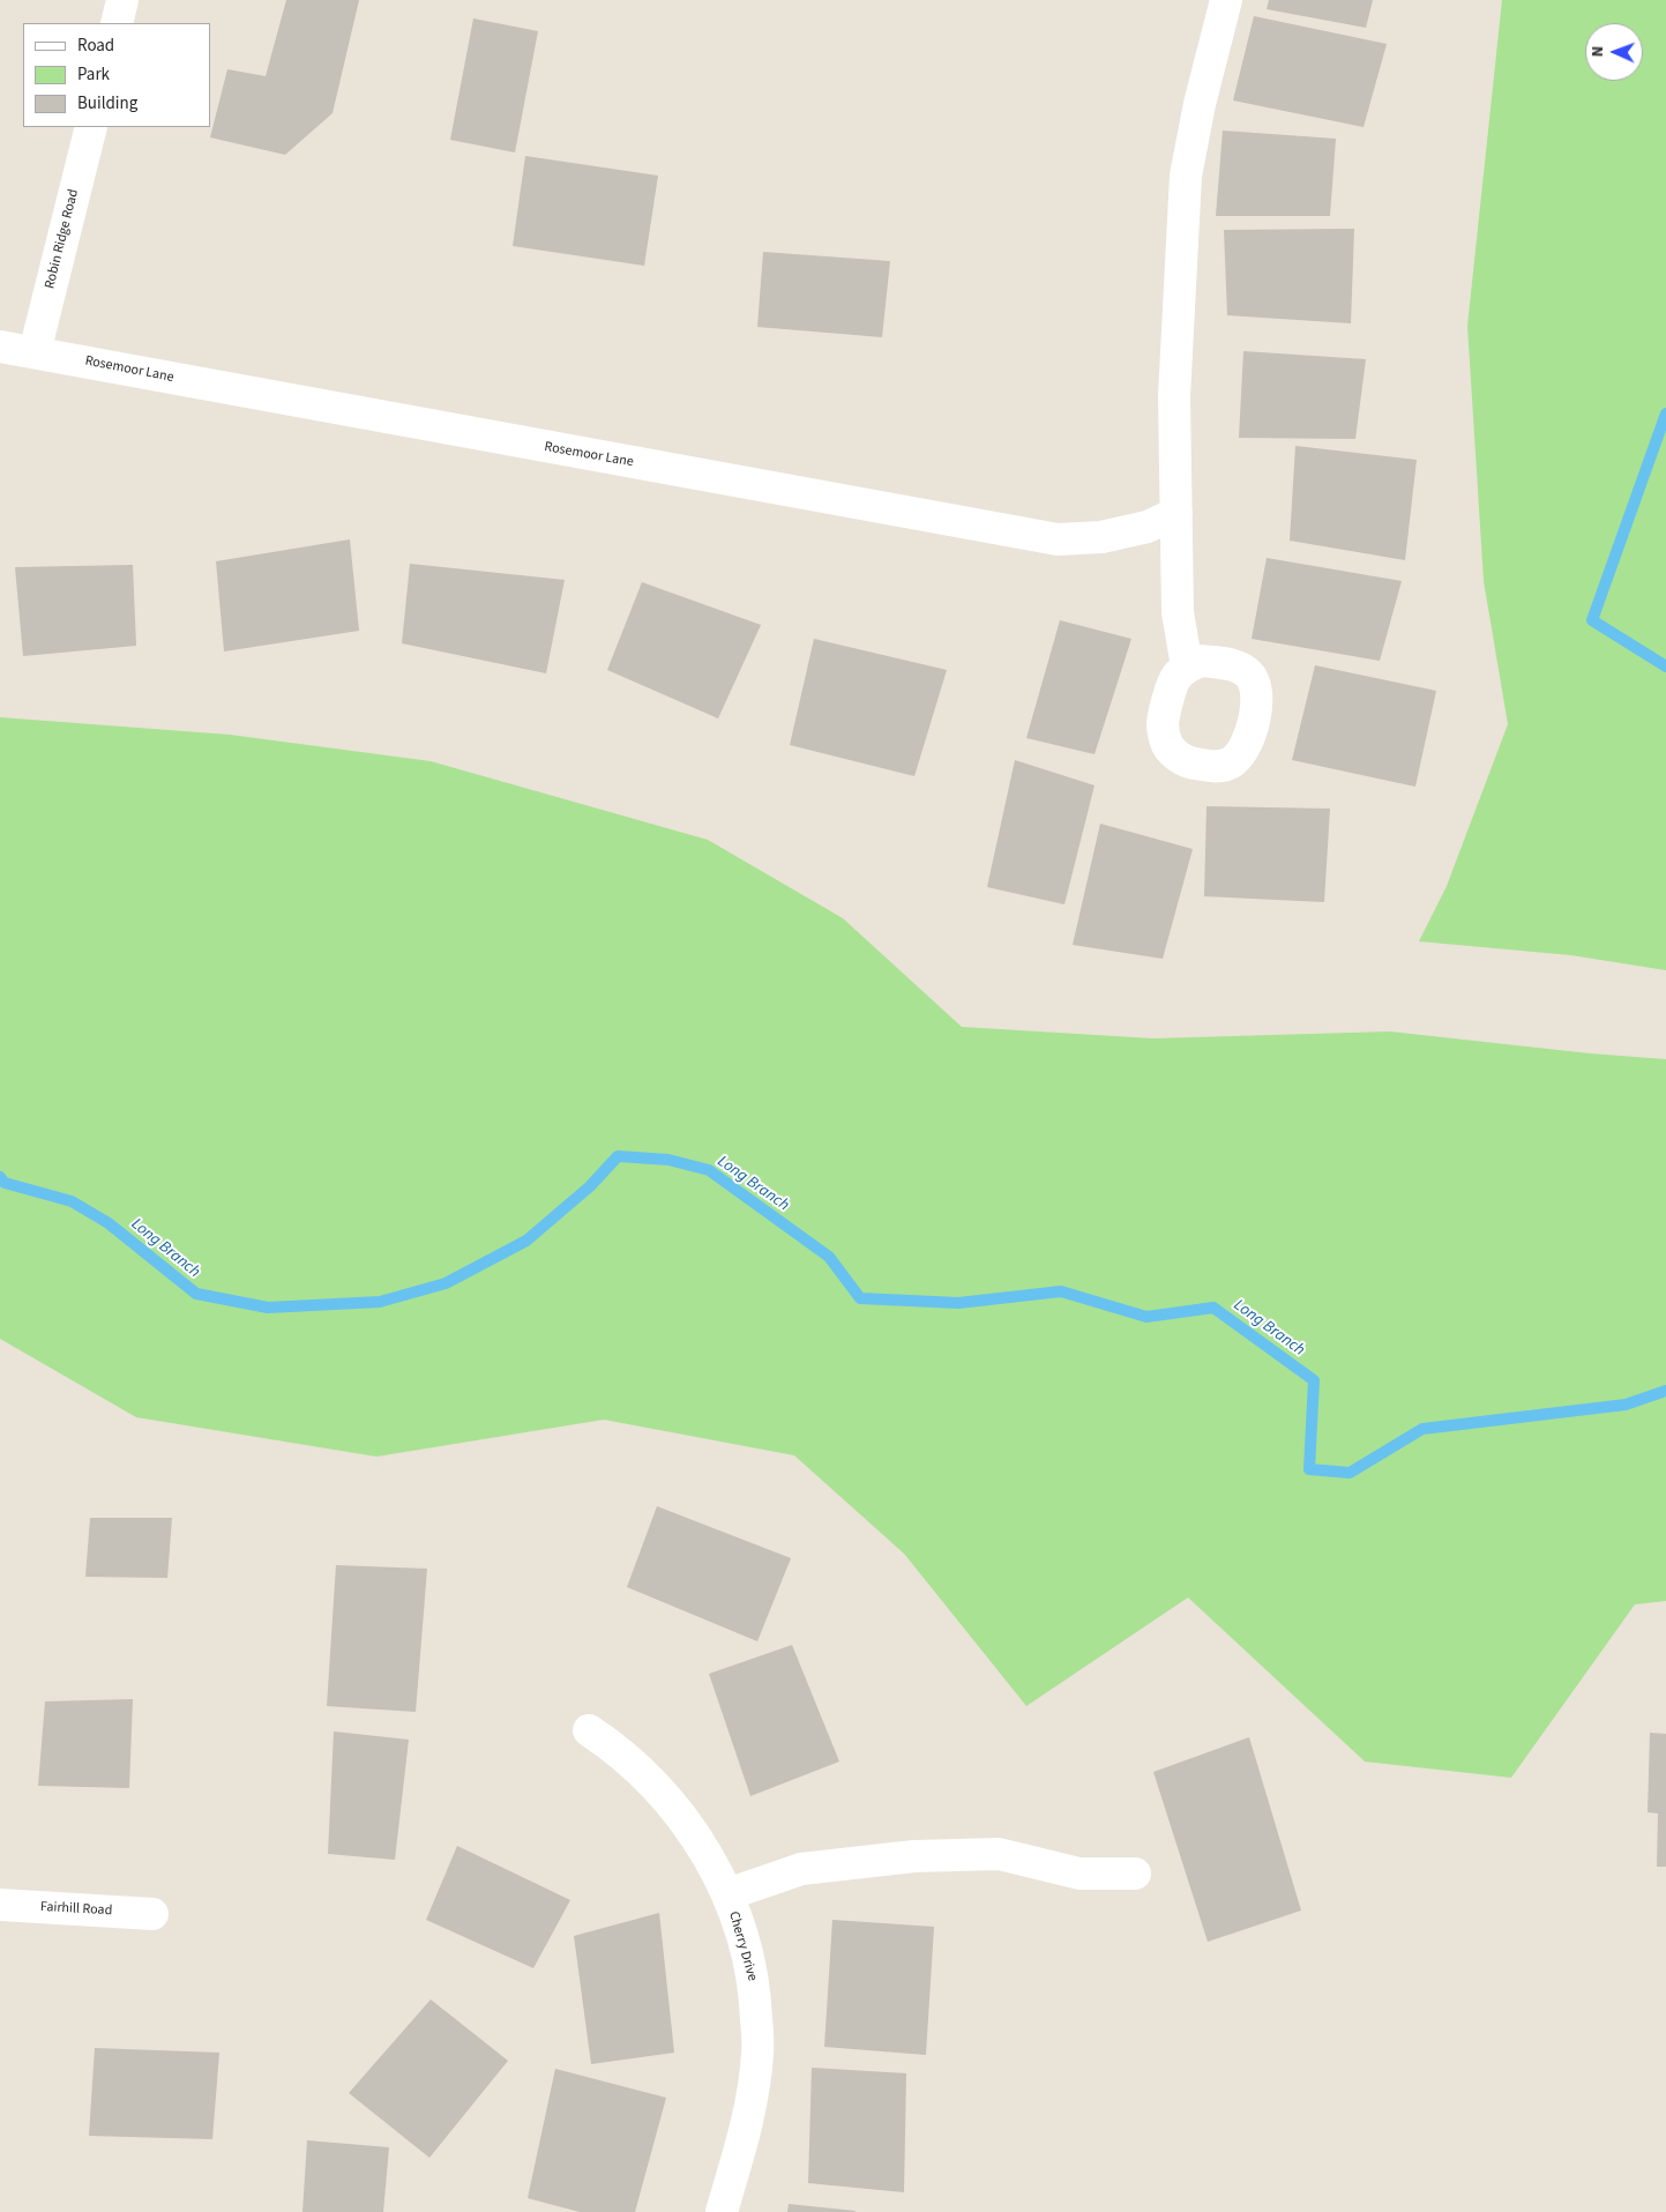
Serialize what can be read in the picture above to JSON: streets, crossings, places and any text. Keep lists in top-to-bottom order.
{
  "streets": {
    "street": [
      "Robin Ridge Road",
      "Rosemoor Lane",
      "Fairhill Road",
      "Cherry Drive"
    ]
  },
  "crossings": [
    ["Robin Ridge Road", "Rosemoor Lane"]
  ],
  "water": ["Long Branch"],
  "legend": ["Road", "Park", "Building"],
  "north": "left"
}
